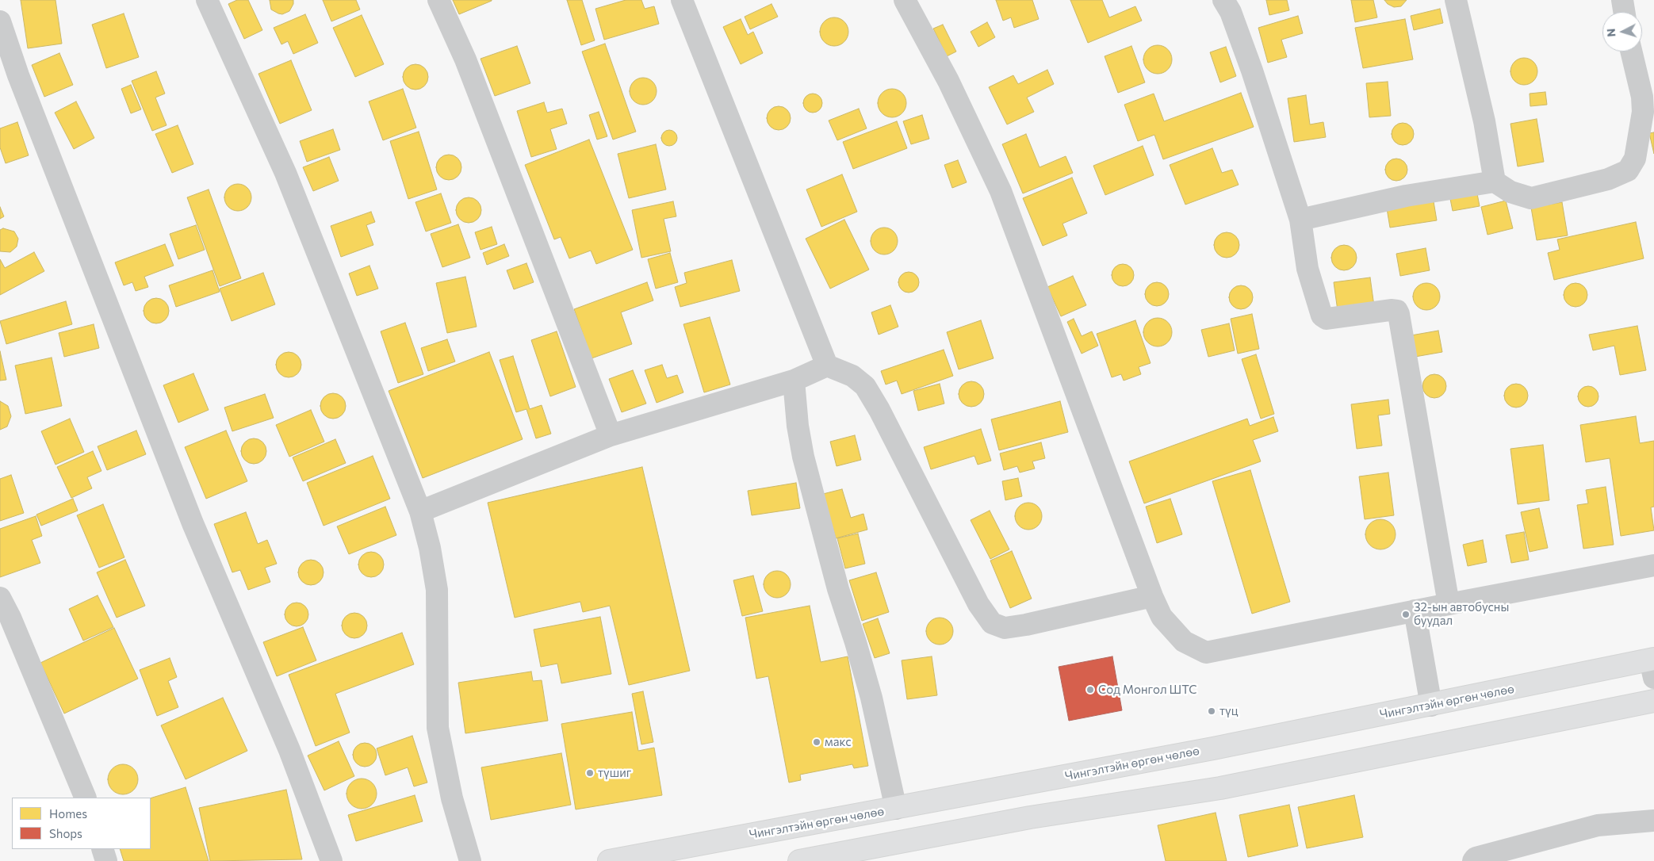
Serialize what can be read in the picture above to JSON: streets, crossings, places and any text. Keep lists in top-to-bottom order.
{
  "streets": {
    "main road": ["Чингэлтэйн өргөн чөлөө"]
  },
  "places": [
    "32-ын автобусны буудал",
    "Сод Монгол ШТС",
    "түц",
    "макс",
    "түшиг"
  ],
  "legend": ["Homes", "Shops"],
  "north": "left"
}
